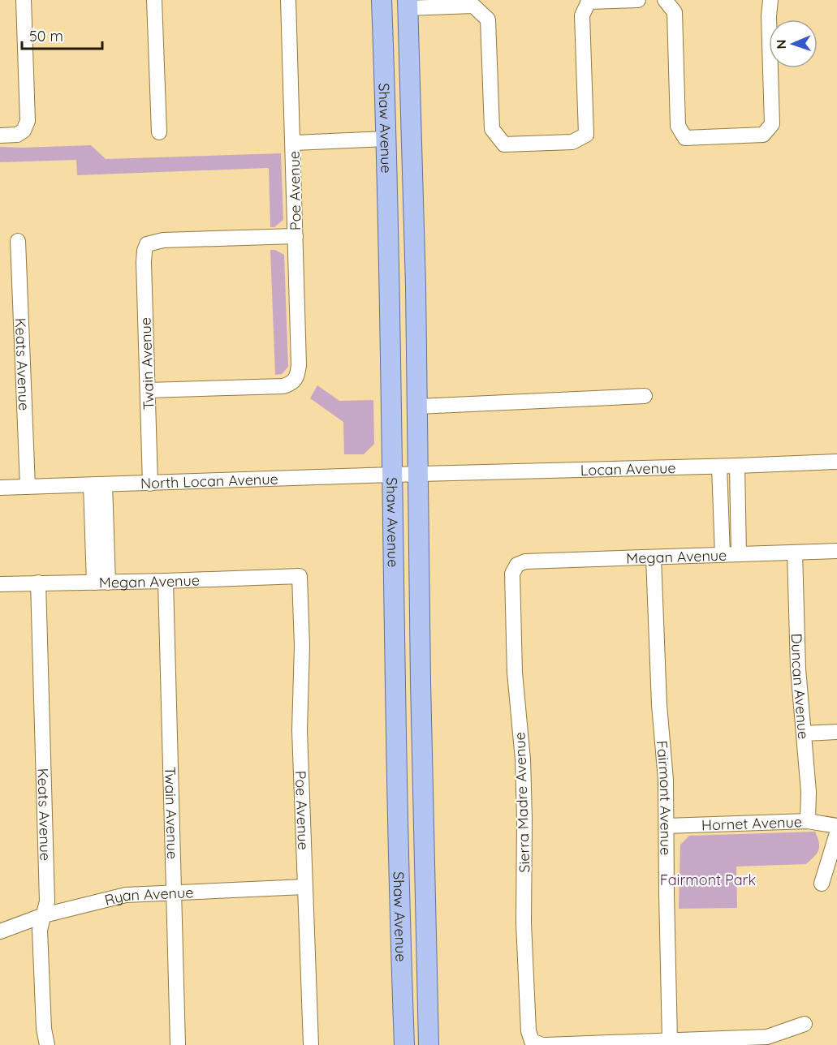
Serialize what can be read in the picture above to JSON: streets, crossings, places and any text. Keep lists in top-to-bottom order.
{
  "streets": {
    "main road": ["Shaw Avenue"],
    "street": [
      "Poe Avenue",
      "Keats Avenue",
      "Twain Avenue",
      "Locan Avenue",
      "North Locan Avenue",
      "Megan Avenue",
      "Duncan Avenue",
      "Fairmont Avenue",
      "Sierra Madre Avenue",
      "Hornet Avenue",
      "Ryan Avenue"
    ]
  },
  "crossings": [
    ["Shaw Avenue", "Locan Avenue"],
    ["Shaw Avenue", "North Locan Avenue"],
    ["Poe Avenue", "Twain Avenue"],
    ["Poe Avenue", "Megan Avenue"],
    ["Poe Avenue", "Ryan Avenue"],
    ["Keats Avenue", "North Locan Avenue"],
    ["Keats Avenue", "Megan Avenue"],
    ["Keats Avenue", "Ryan Avenue"],
    ["Twain Avenue", "North Locan Avenue"],
    ["Twain Avenue", "Megan Avenue"],
    ["Twain Avenue", "Ryan Avenue"],
    ["Locan Avenue", "North Locan Avenue"],
    ["Megan Avenue", "Duncan Avenue"],
    ["Megan Avenue", "Fairmont Avenue"],
    ["Megan Avenue", "Sierra Madre Avenue"],
    ["Duncan Avenue", "Hornet Avenue"],
    ["Fairmont Avenue", "Hornet Avenue"]
  ],
  "parks": ["Fairmont Park"],
  "scale_bar": "50 m",
  "north": "left"
}
